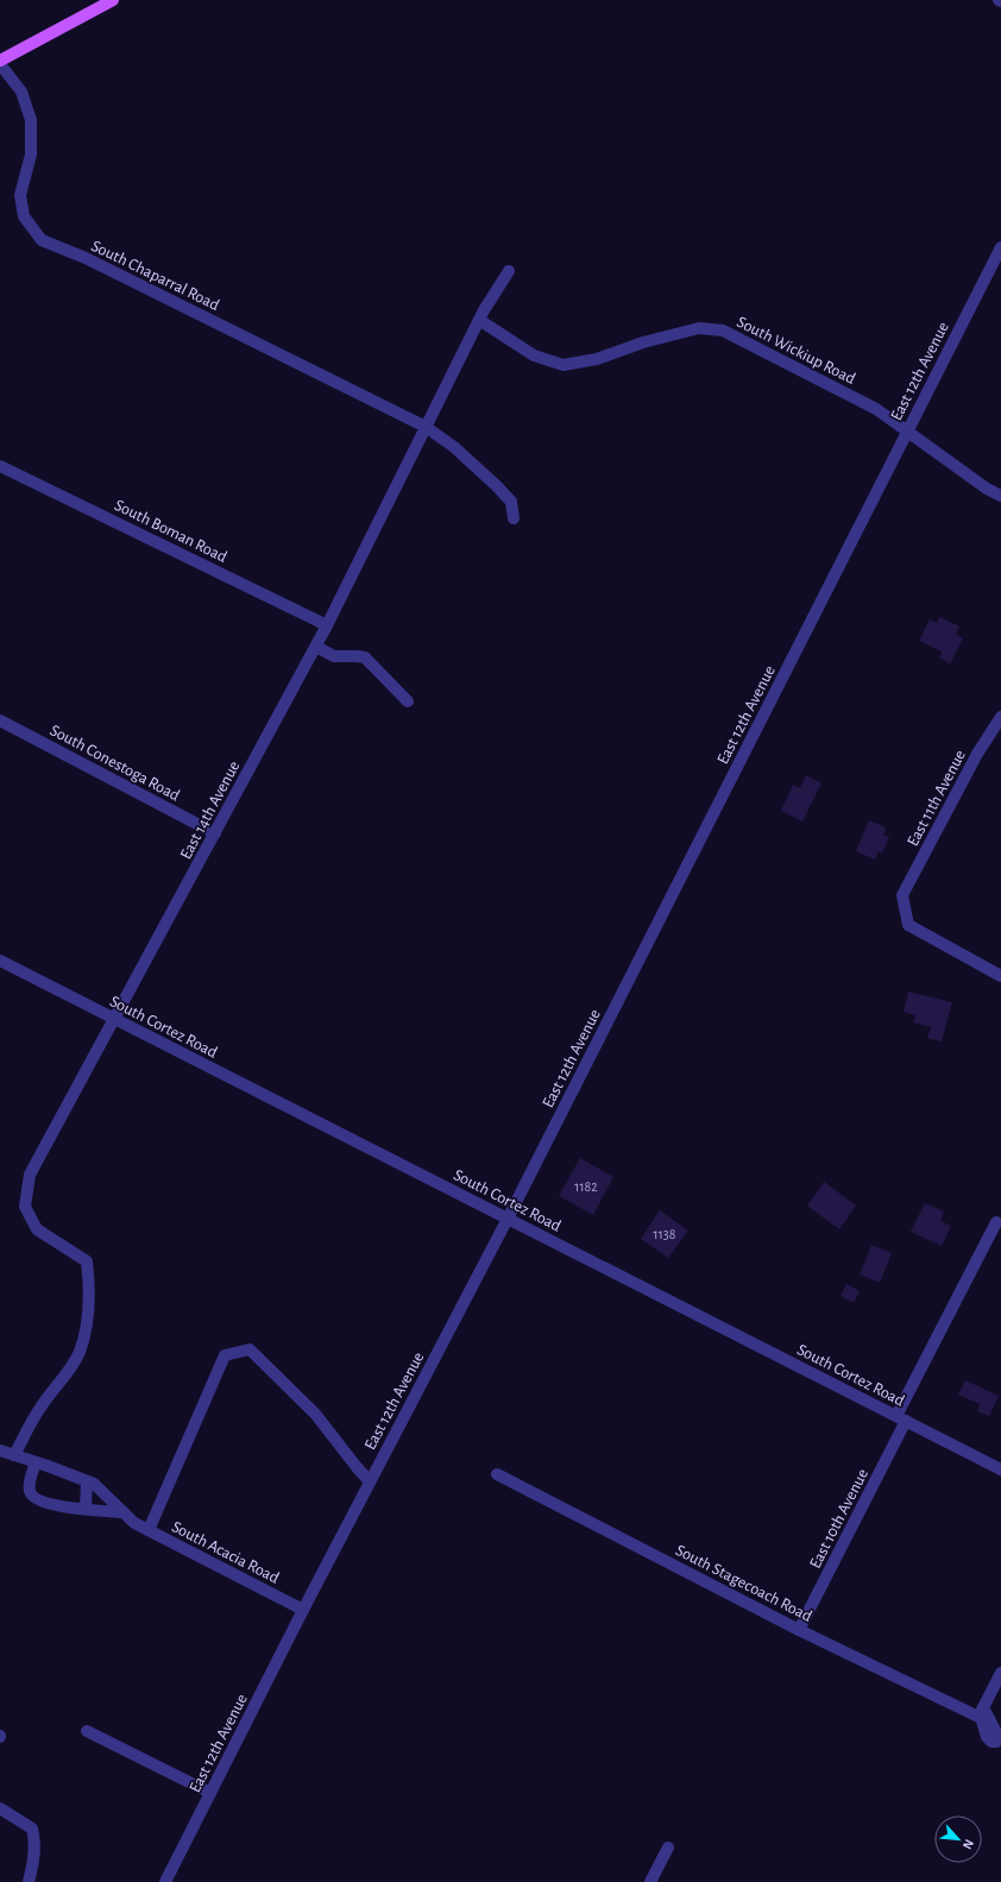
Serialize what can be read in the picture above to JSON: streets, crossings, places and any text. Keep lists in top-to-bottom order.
{
  "streets": {
    "street": [
      "South Chaparral Road",
      "South Wickiup Road",
      "East 12th Avenue",
      "South Boman Road",
      "South Conestoga Road",
      "East 11th Avenue",
      "East 14th Avenue",
      "South Cortez Road",
      "East 10th Avenue",
      "South Acacia Road",
      "South Stagecoach Road"
    ]
  },
  "crossings": [
    ["South Chaparral Road", "East 14th Avenue"],
    ["South Wickiup Road", "East 12th Avenue"],
    ["South Wickiup Road", "East 14th Avenue"],
    ["East 12th Avenue", "South Cortez Road"],
    ["East 12th Avenue", "South Acacia Road"],
    ["South Boman Road", "East 14th Avenue"],
    ["South Conestoga Road", "East 14th Avenue"],
    ["East 14th Avenue", "South Cortez Road"],
    ["East 14th Avenue", "South Acacia Road"],
    ["South Cortez Road", "East 10th Avenue"],
    ["East 10th Avenue", "South Stagecoach Road"]
  ],
  "house_numbers": ["1182", "1138"],
  "north": "bottom right"
}
